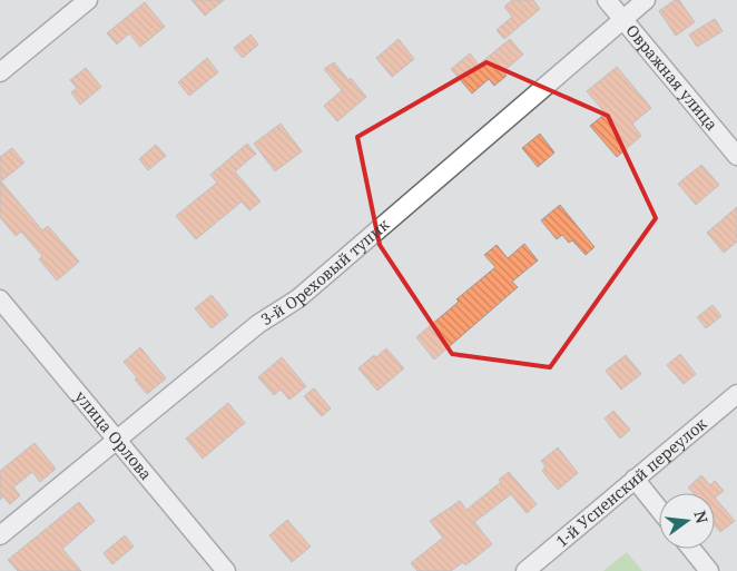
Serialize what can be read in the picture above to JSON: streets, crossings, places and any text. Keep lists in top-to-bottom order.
{
  "streets": {
    "street": [
      "Овражная улица",
      "3-й Ореховый тупик",
      "улица Орлова",
      "1-й Успенский переулок"
    ]
  },
  "crossings": [
    ["Овражная улица", "3-й Ореховый тупик"],
    ["3-й Ореховый тупик", "улица Орлова"]
  ],
  "north": "right"
}
